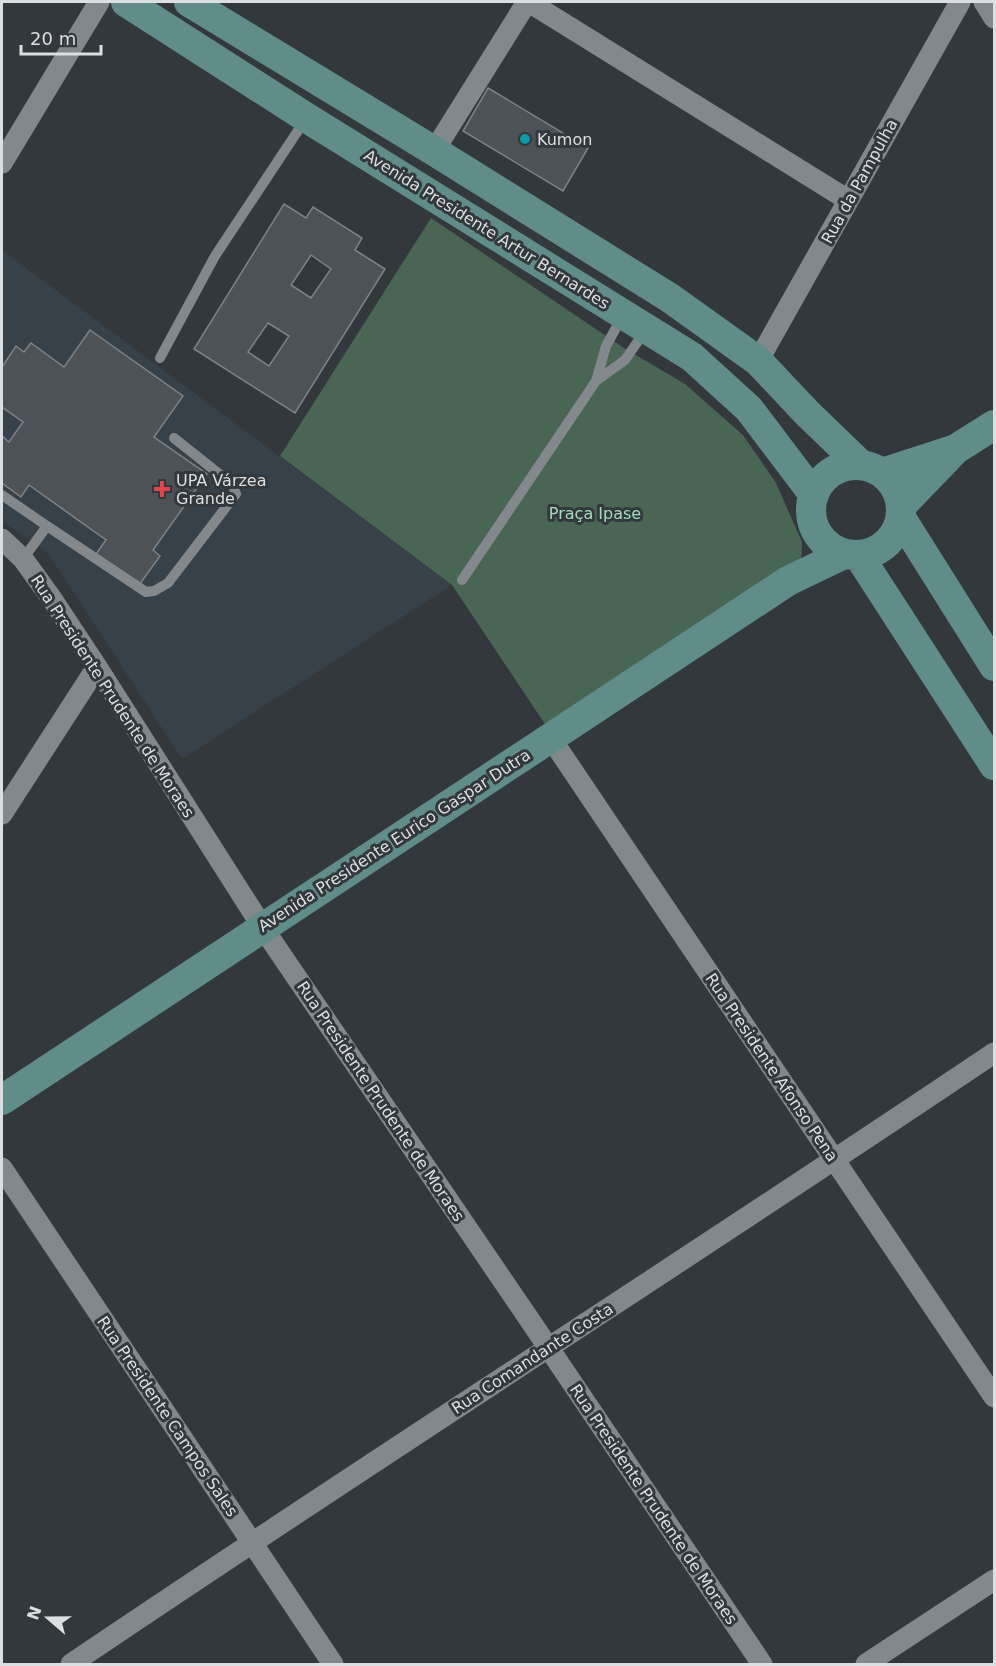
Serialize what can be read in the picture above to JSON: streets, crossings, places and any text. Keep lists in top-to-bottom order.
{
  "streets": {
    "main road": ["Avenida Presidente Artur Bernardes", "Avenida Presidente Eurico Gaspar Dutra"],
    "street": [
      "Rua da Pampulha",
      "Rua Presidente Prudente de Moraes",
      "Rua Presidente Afonso Pena",
      "Rua Comandante Costa",
      "Rua Presidente Campos Sales"
    ]
  },
  "crossings": [
    ["Avenida Presidente Artur Bernardes", "Avenida Presidente Eurico Gaspar Dutra"],
    ["Rua Presidente Prudente de Moraes", "Avenida Presidente Eurico Gaspar Dutra"],
    ["Rua Presidente Prudente de Moraes", "Rua Comandante Costa"],
    ["Avenida Presidente Eurico Gaspar Dutra", "Rua Presidente Afonso Pena"],
    ["Rua Presidente Afonso Pena", "Rua Comandante Costa"],
    ["Rua Comandante Costa", "Rua Presidente Campos Sales"]
  ],
  "parks": ["Praça Ipase"],
  "places": {
    "other": ["Kumon"],
    "health": ["UPA Várzea Grande"]
  },
  "scale_bar": "20 m",
  "north": "left"
}
